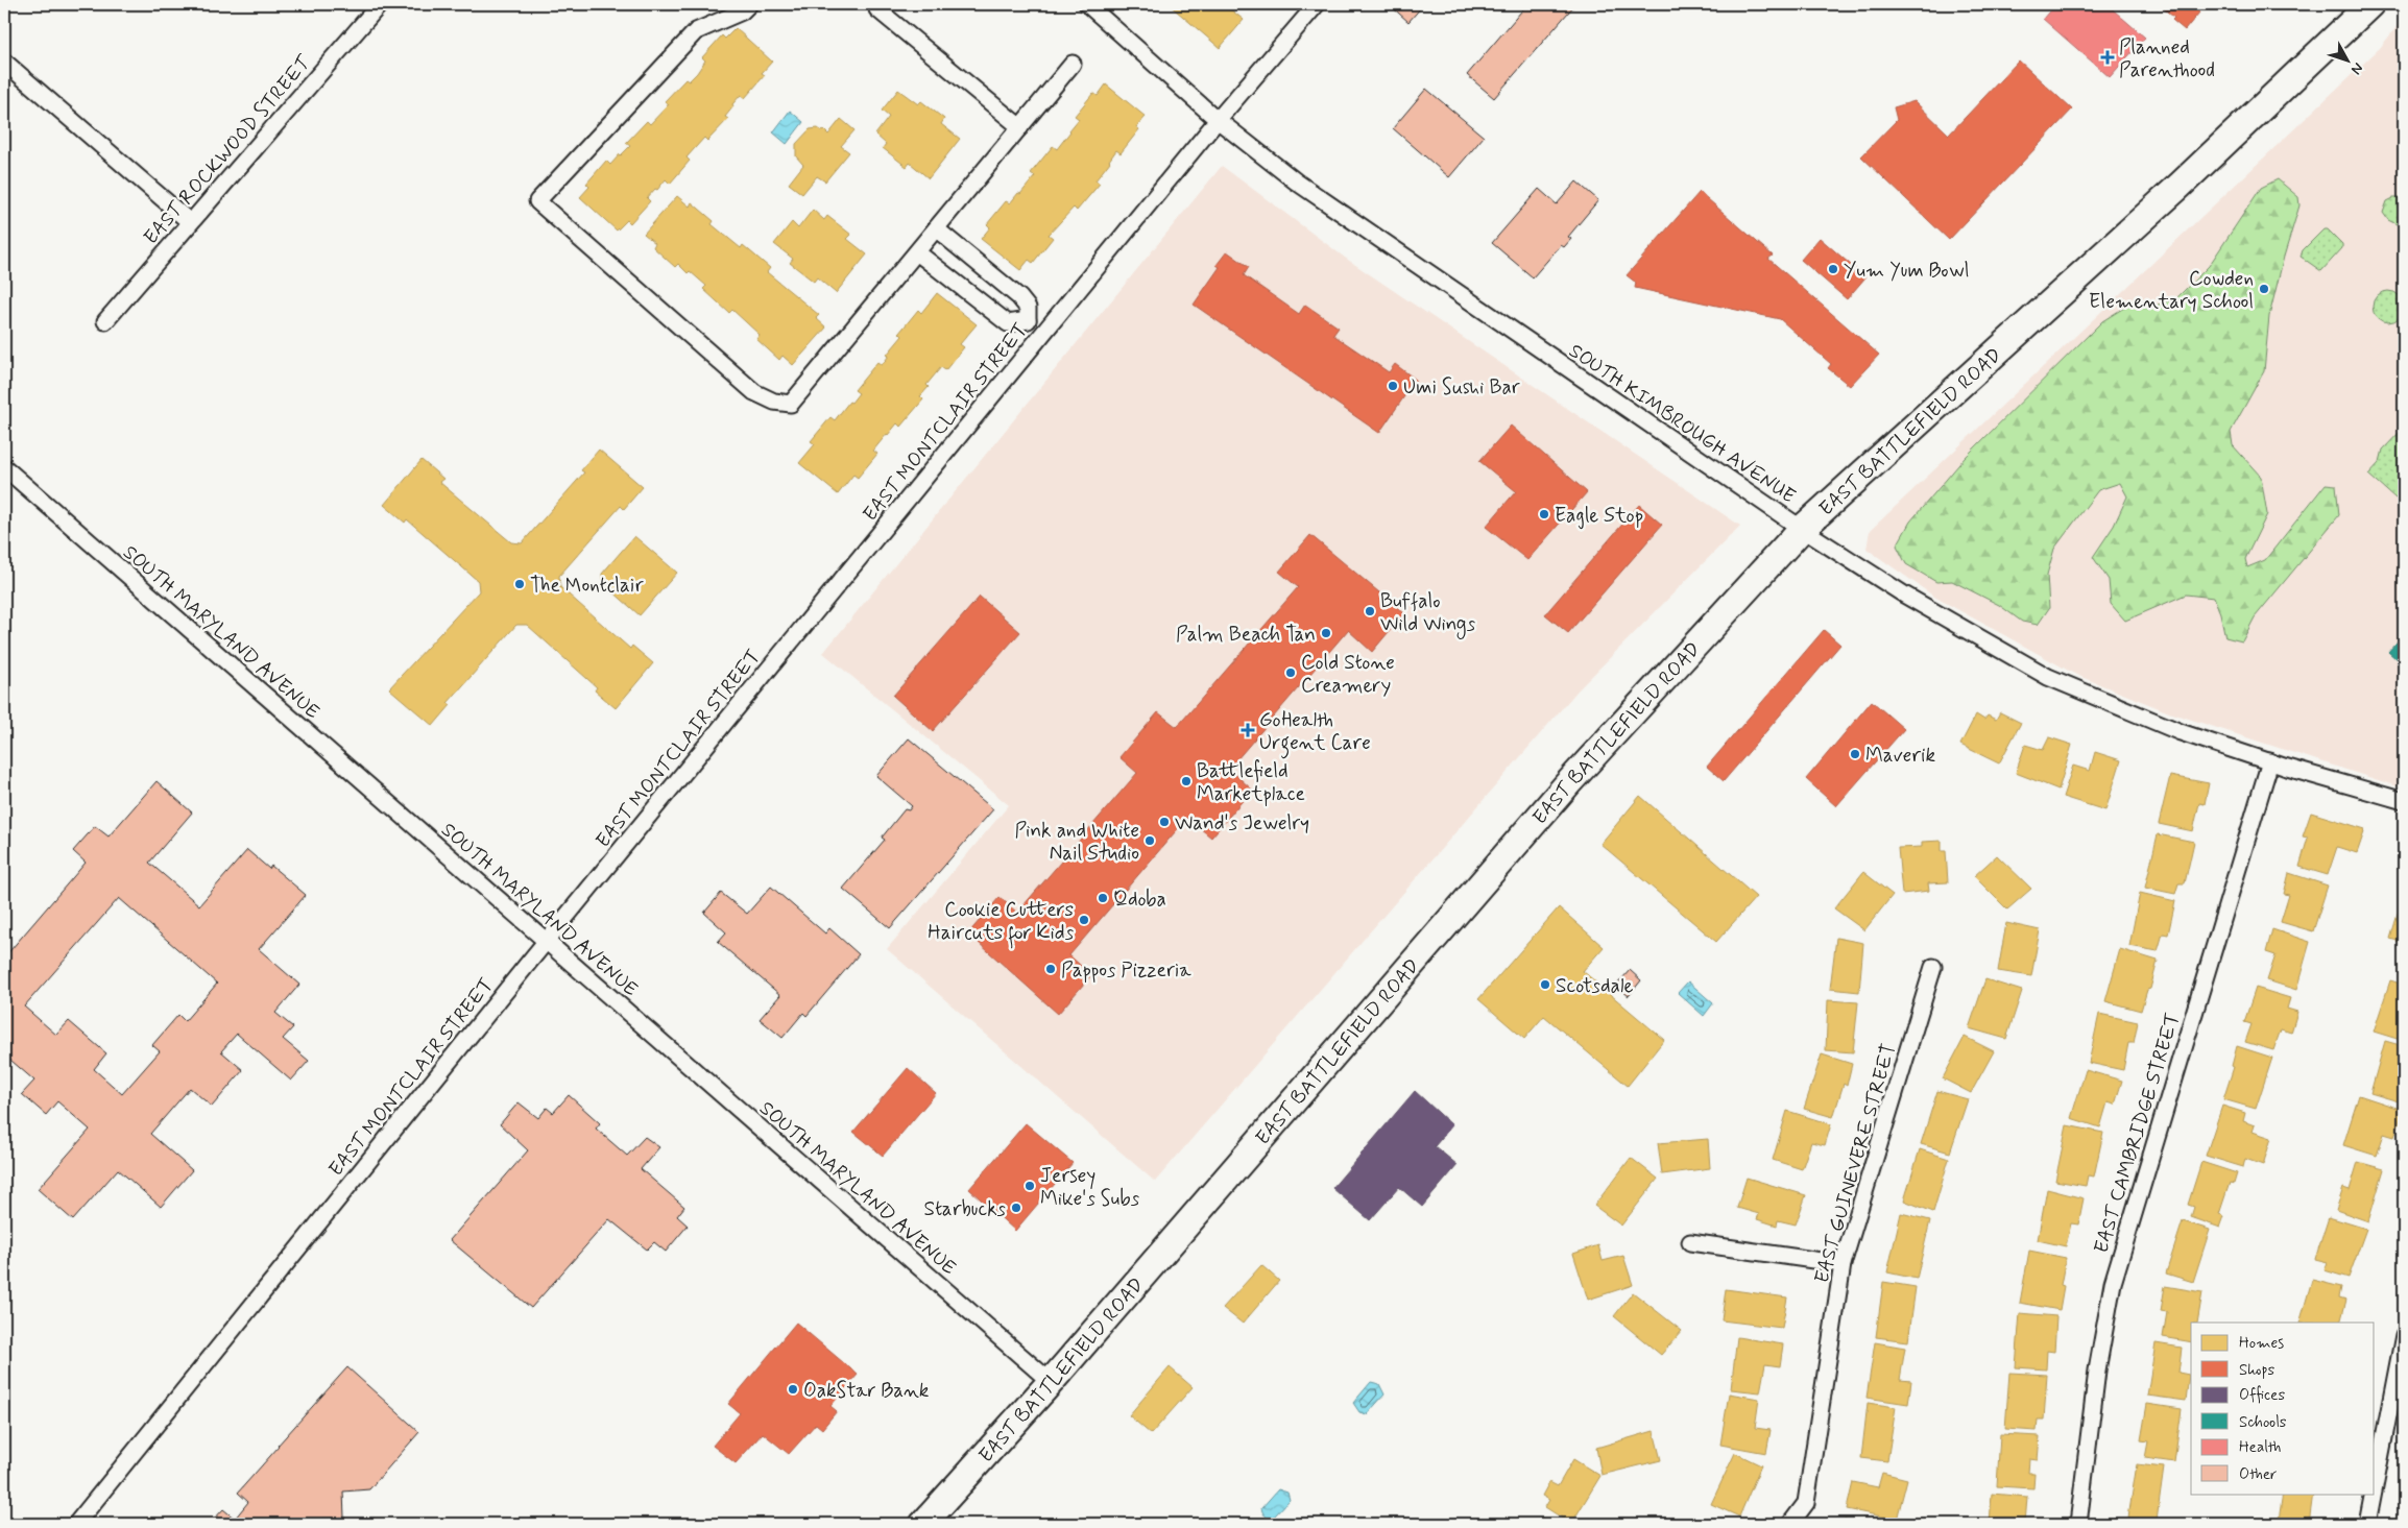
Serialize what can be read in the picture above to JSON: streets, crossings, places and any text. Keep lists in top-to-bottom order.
{
  "streets": {
    "main road": ["EAST BATTLEFIELD ROAD"],
    "street": [
      "EAST ROCKWOOD STREET",
      "EAST MONTCLAIR STREET",
      "SOUTH KIMBROUGH AVENUE",
      "SOUTH MARYLAND AVENUE",
      "EAST CAMBRIDGE STREET",
      "EAST GUINEVERE STREET"
    ]
  },
  "crossings": [
    ["EAST MONTCLAIR STREET", "SOUTH KIMBROUGH AVENUE"],
    ["EAST MONTCLAIR STREET", "SOUTH MARYLAND AVENUE"],
    ["SOUTH KIMBROUGH AVENUE", "EAST BATTLEFIELD ROAD"],
    ["SOUTH KIMBROUGH AVENUE", "EAST CAMBRIDGE STREET"],
    ["EAST BATTLEFIELD ROAD", "SOUTH MARYLAND AVENUE"]
  ],
  "places": {
    "health": ["Planned Parenthood", "GoHealth Urgent Care"],
    "other": [
      "Yum Yum Bowl",
      "Cowden Elementary School",
      "Umi Sushi Bar",
      "Eagle Stop",
      "The Montclair",
      "Buffalo Wild Wings",
      "Palm Beach Tan",
      "Cold Stone Creamery",
      "Maverik",
      "Battlefield Marketplace",
      "Wand's Jewelry",
      "Pink and White Nail Studio",
      "Qdoba",
      "Cookie Cutters Haircuts for Kids",
      "Pappos Pizzeria",
      "Scotsdale",
      "Jersey Mike's Subs",
      "Starbucks",
      "OakStar Bank"
    ]
  },
  "legend": [
    "Homes",
    "Shops",
    "Offices",
    "Schools",
    "Health",
    "Other"
  ],
  "north": "bottom right"
}
